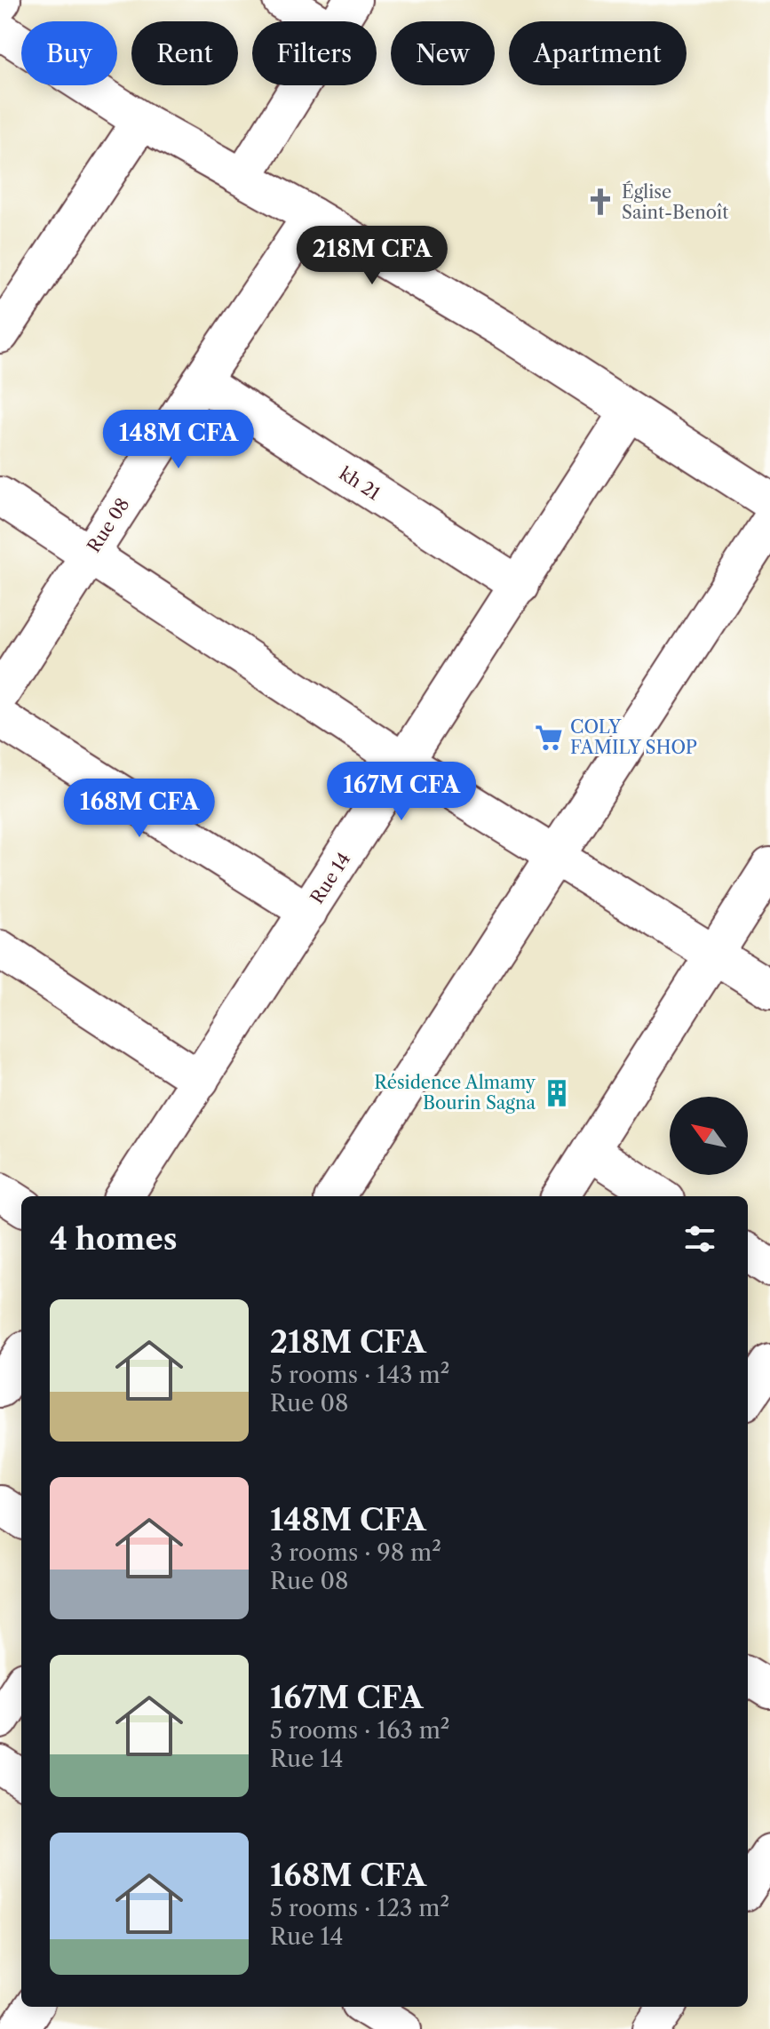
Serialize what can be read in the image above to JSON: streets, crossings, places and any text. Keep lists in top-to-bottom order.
{
  "streets": {
    "street": ["kh 21", "Rue 08", "Rue 14"]
  },
  "crossings": [
    ["kh 21", "Rue 08"],
    ["kh 21", "Rue 14"]
  ],
  "places": {
    "church": ["Église Saint-Benoît"],
    "supermarket": ["COLY FAMILY SHOP"],
    "building": ["Résidence Almamy Bourin Sagna"]
  },
  "north": "top left",
  "page": {
    "chip": [
      "Buy",
      "Rent",
      "Filters",
      "New",
      "Apartment"
    ],
    "price": [
      "218M CFA",
      "148M CFA",
      "167M CFA",
      "168M CFA"
    ],
    "heading": "4 homes",
    "list": [
      {
        "name": "218M CFA",
        "note": "5 rooms · 143 m² · Rue 08"
      },
      {
        "name": "148M CFA",
        "note": "3 rooms · 98 m² · Rue 08"
      },
      {
        "name": "167M CFA",
        "note": "5 rooms · 163 m² · Rue 14"
      },
      {
        "name": "168M CFA",
        "note": "5 rooms · 123 m² · Rue 14"
      }
    ]
  }
}
